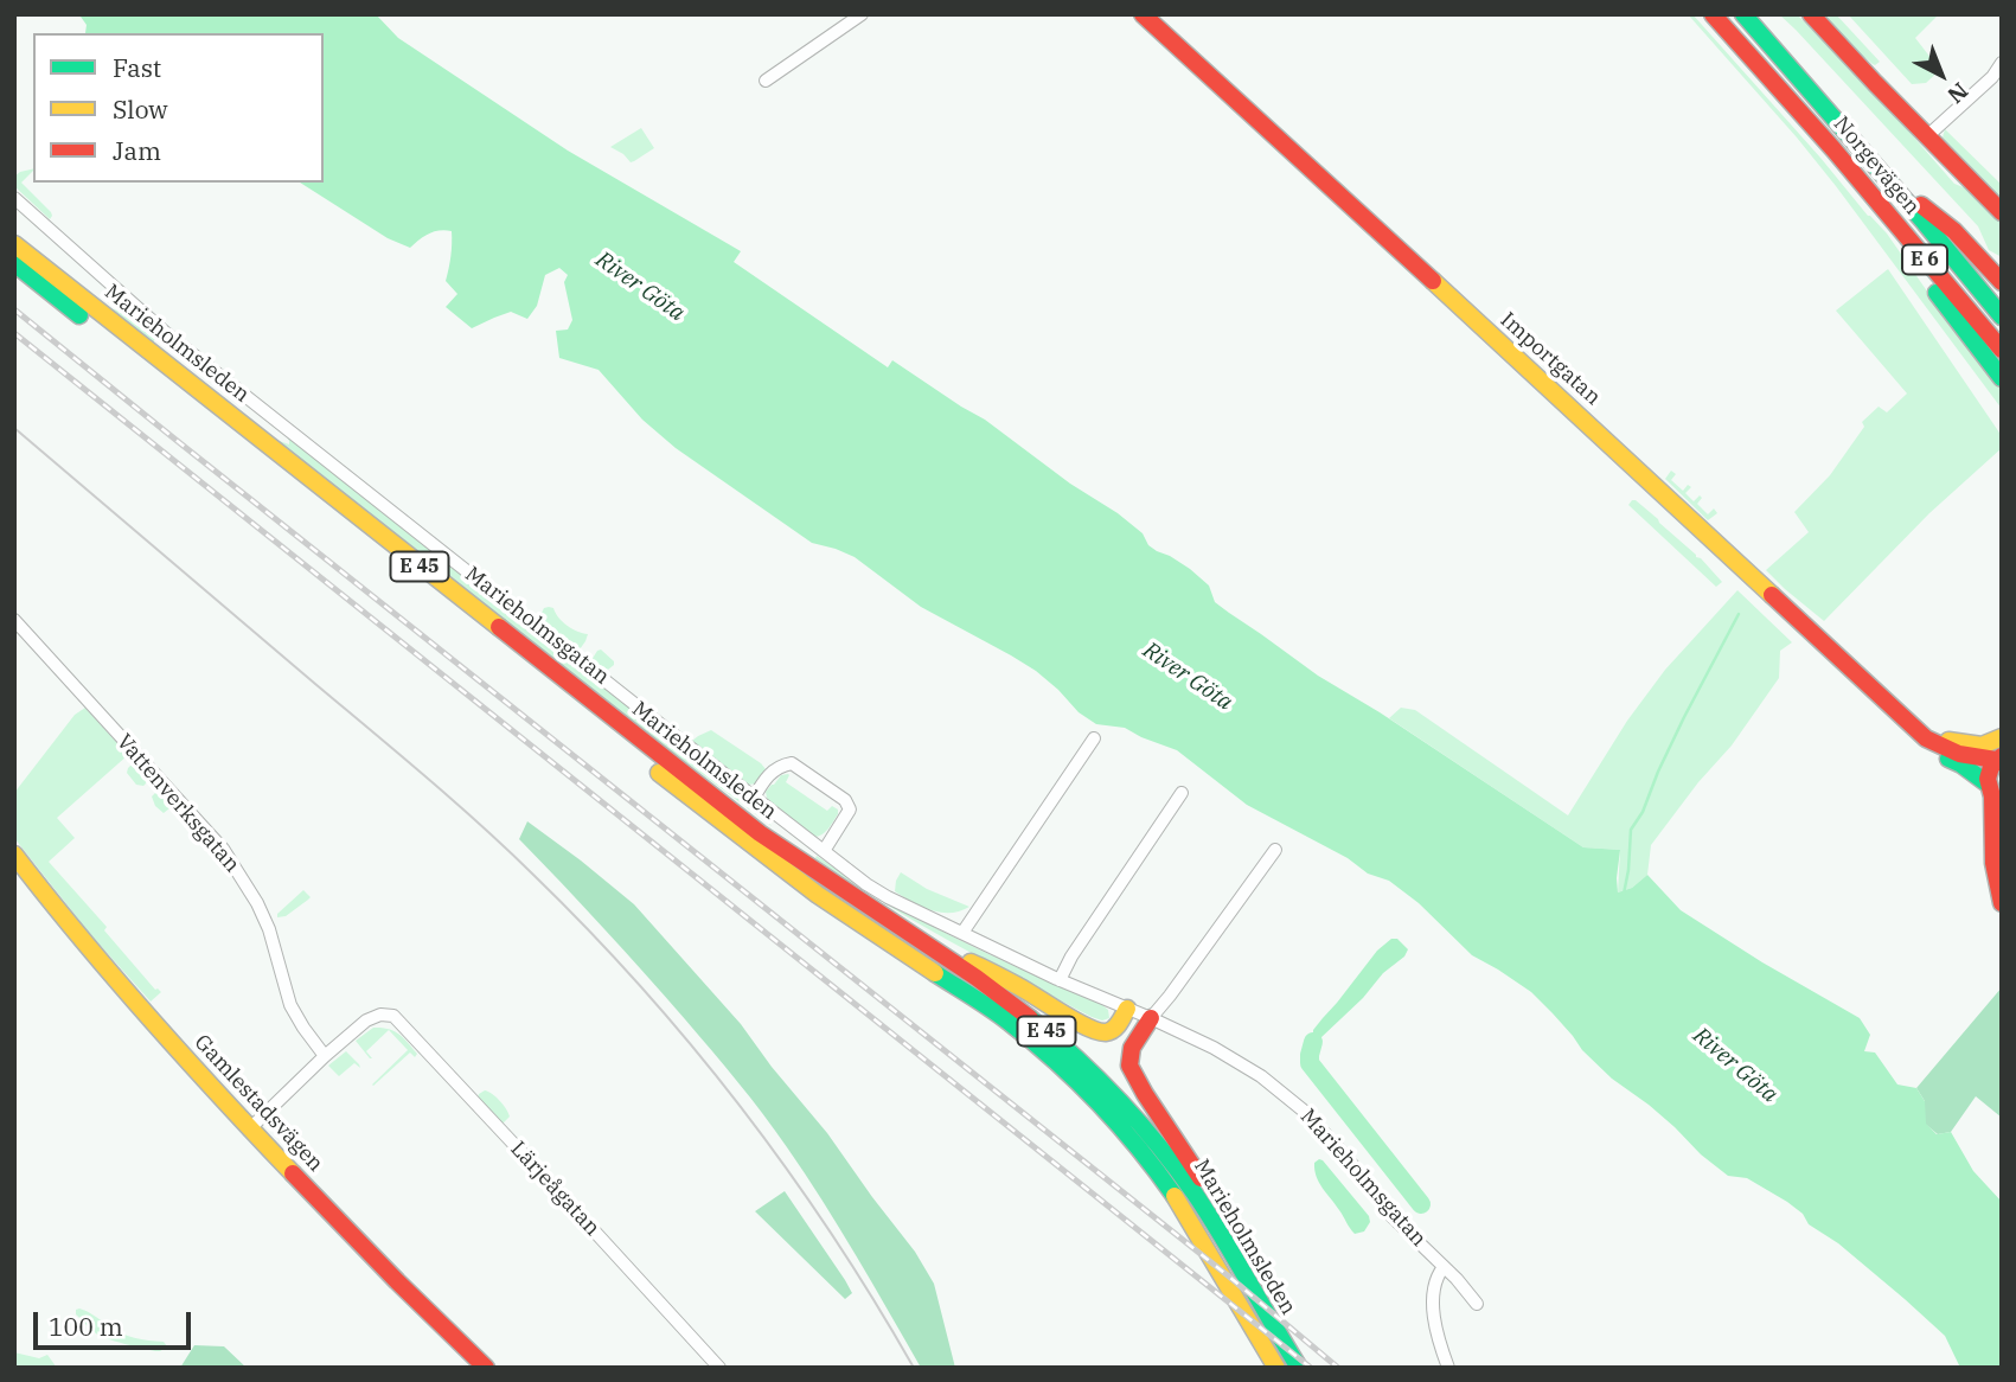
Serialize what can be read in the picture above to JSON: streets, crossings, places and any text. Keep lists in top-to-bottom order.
{
  "streets": {
    "main road": [
      "Norgevägen",
      "E 6",
      "Marieholmsleden",
      "Importgatan",
      "E 45",
      "Gamlestadsvägen"
    ],
    "street": ["Marieholmsgatan", "Vattenverksgatan", "Lärjeågatan"]
  },
  "crossings": [
    ["Vattenverksgatan", "Lärjeågatan"]
  ],
  "water": ["River Göta"],
  "legend": ["Fast", "Slow", "Jam"],
  "scale_bar": "100 m",
  "north": "bottom right"
}
